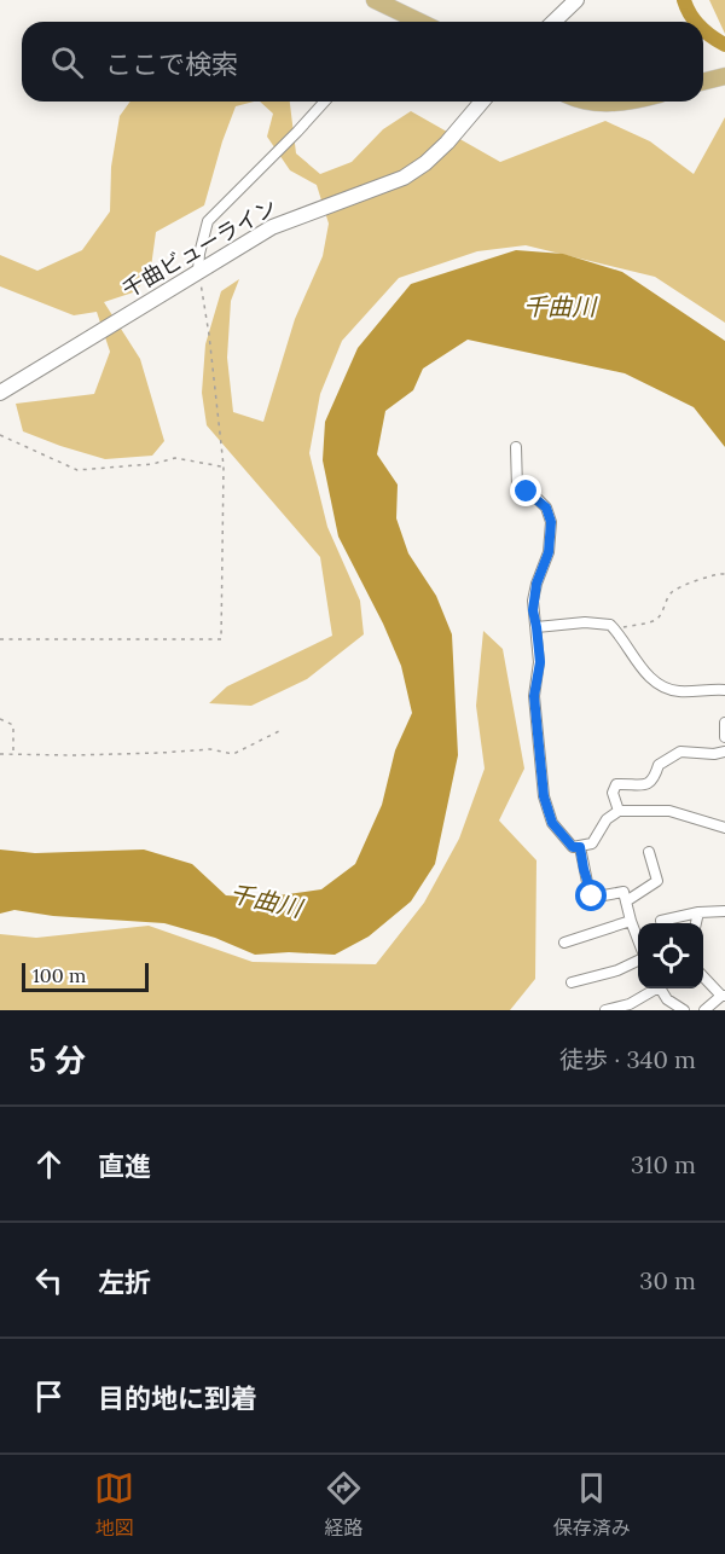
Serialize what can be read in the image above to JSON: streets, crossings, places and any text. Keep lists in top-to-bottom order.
{
  "streets": {
    "street": ["千曲ビューライン"]
  },
  "water": ["千曲川"],
  "scale_bar": "100 m",
  "page": {
    "search": "ここで検索",
    "scale": "100 m",
    "heading": ["5 分", "徒歩 · 340 m"],
    "list": [
      ["直進", "310 m"],
      ["左折", "30 m"],
      "目的地に到着"
    ],
    "nav": ["地図", "経路", "保存済み"]
  }
}
